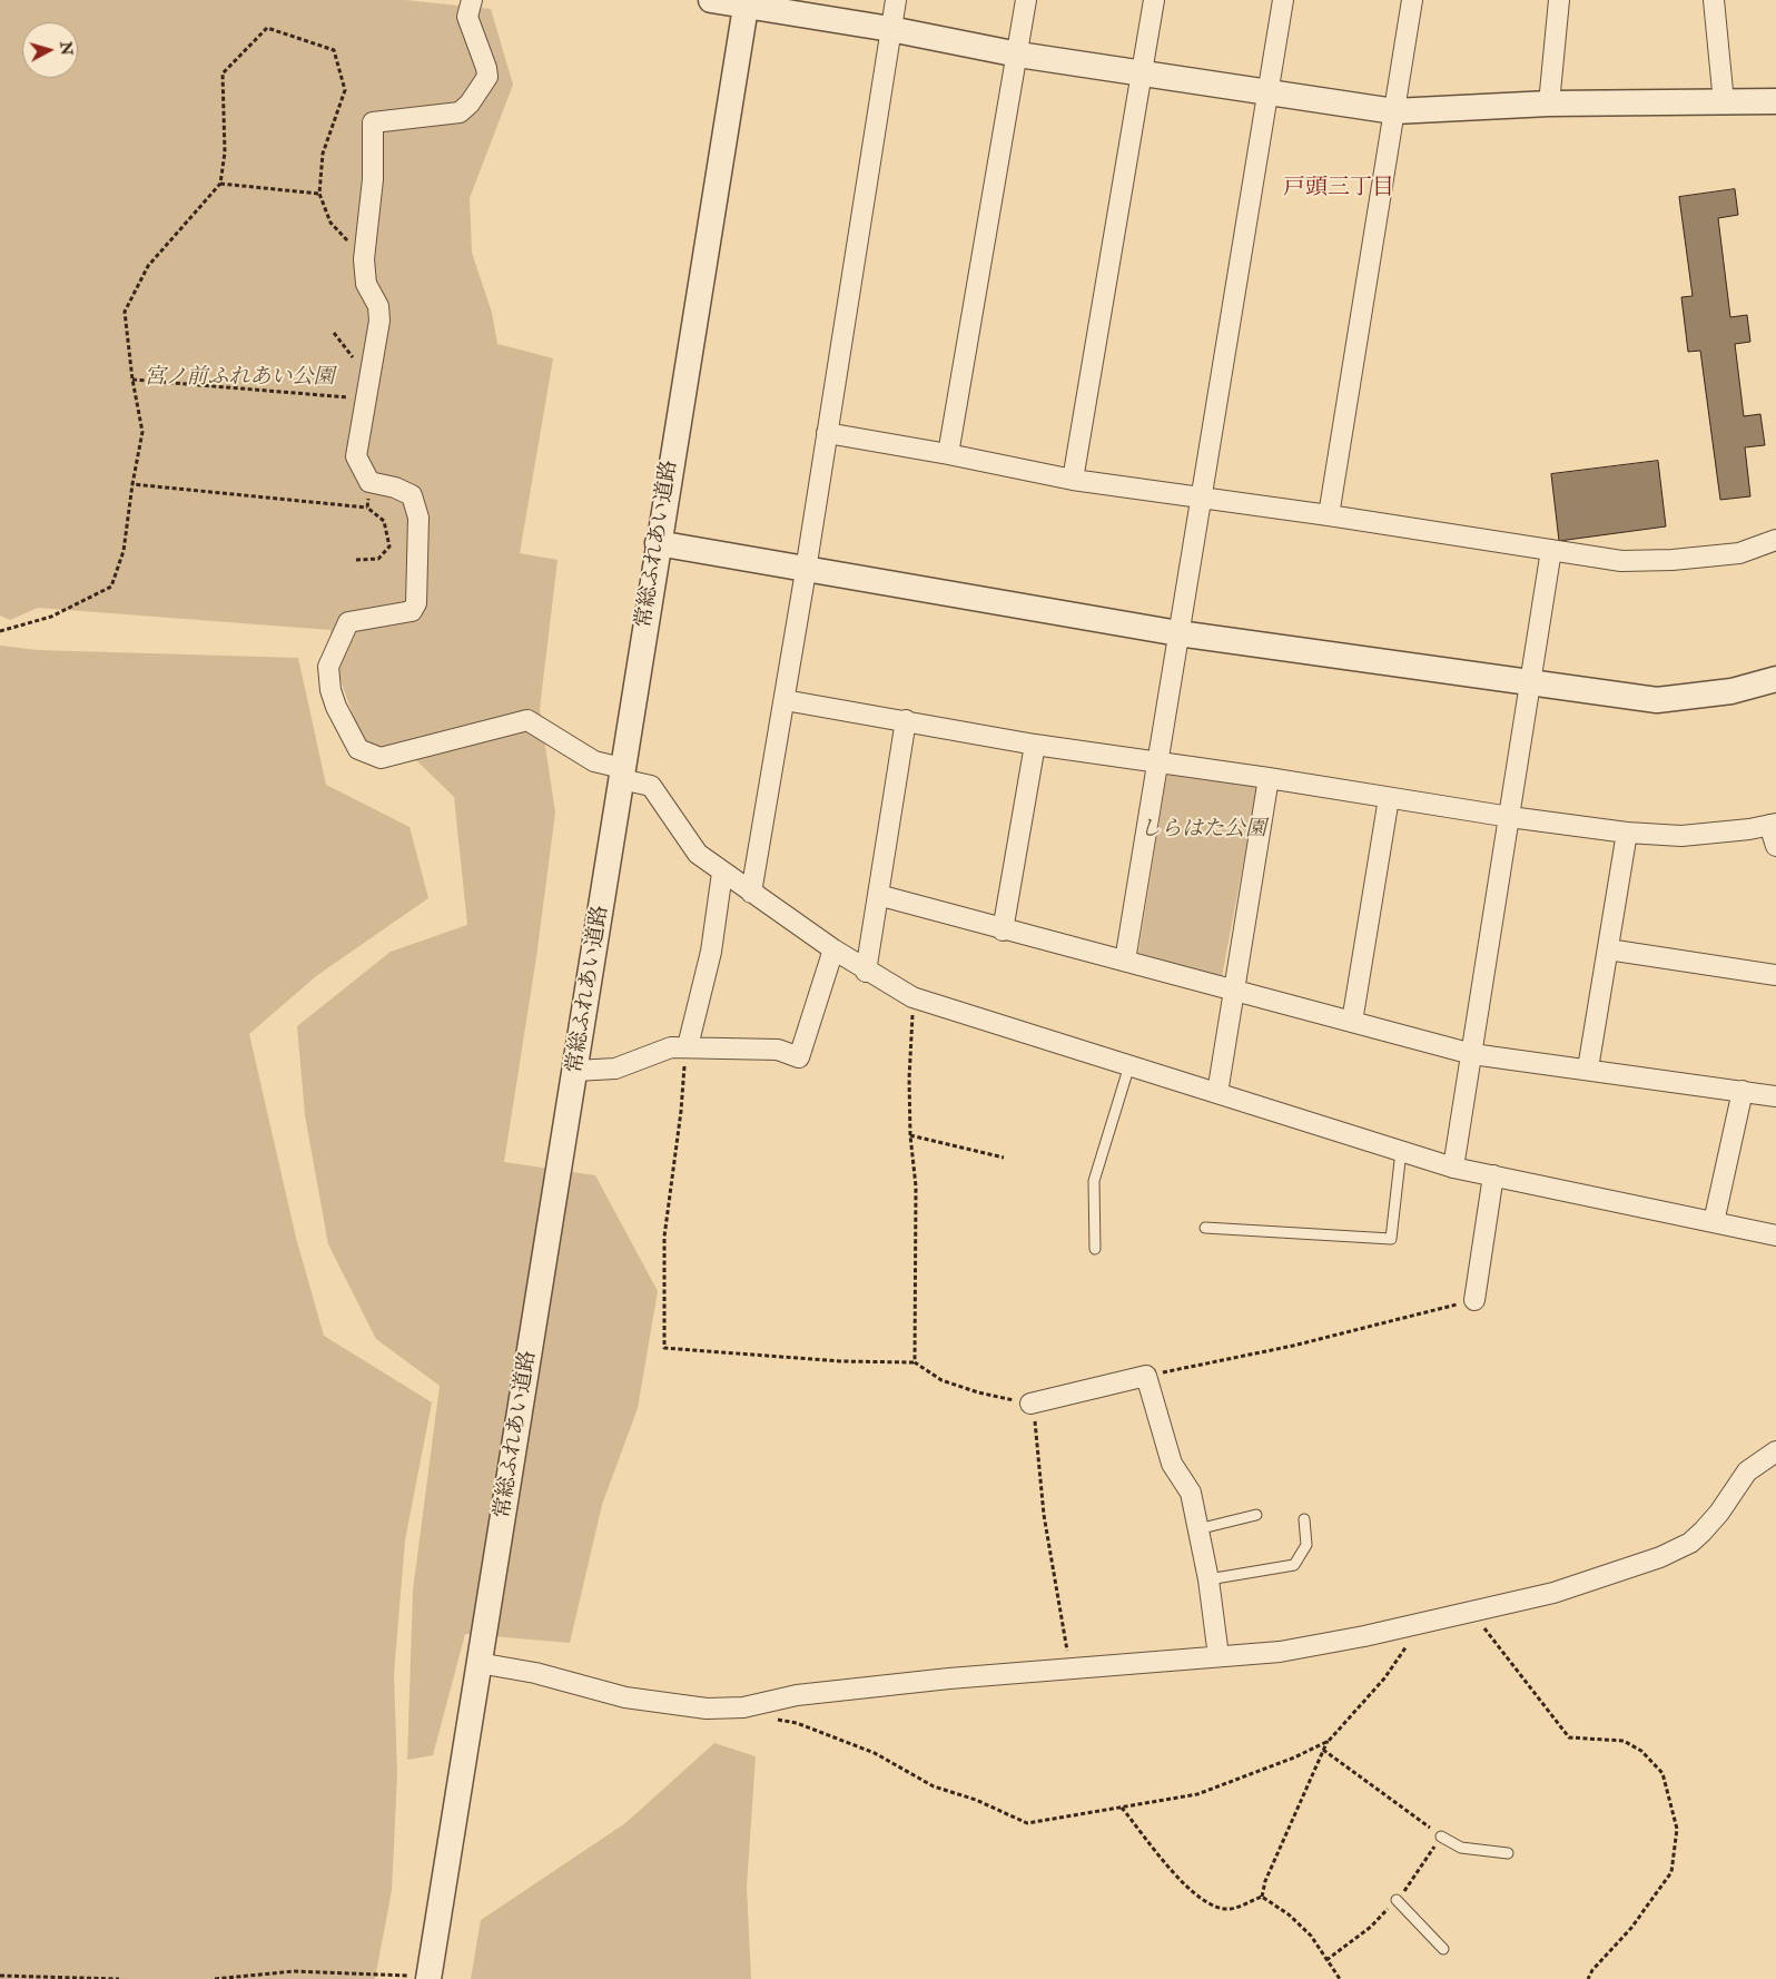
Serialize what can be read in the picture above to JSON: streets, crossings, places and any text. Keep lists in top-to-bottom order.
{
  "streets": {
    "street": ["常総ふれあい道路"]
  },
  "districts": ["戸頭三丁目"],
  "parks": ["宮ノ前ふれあい公園", "しらはた公園"],
  "north": "right"
}
